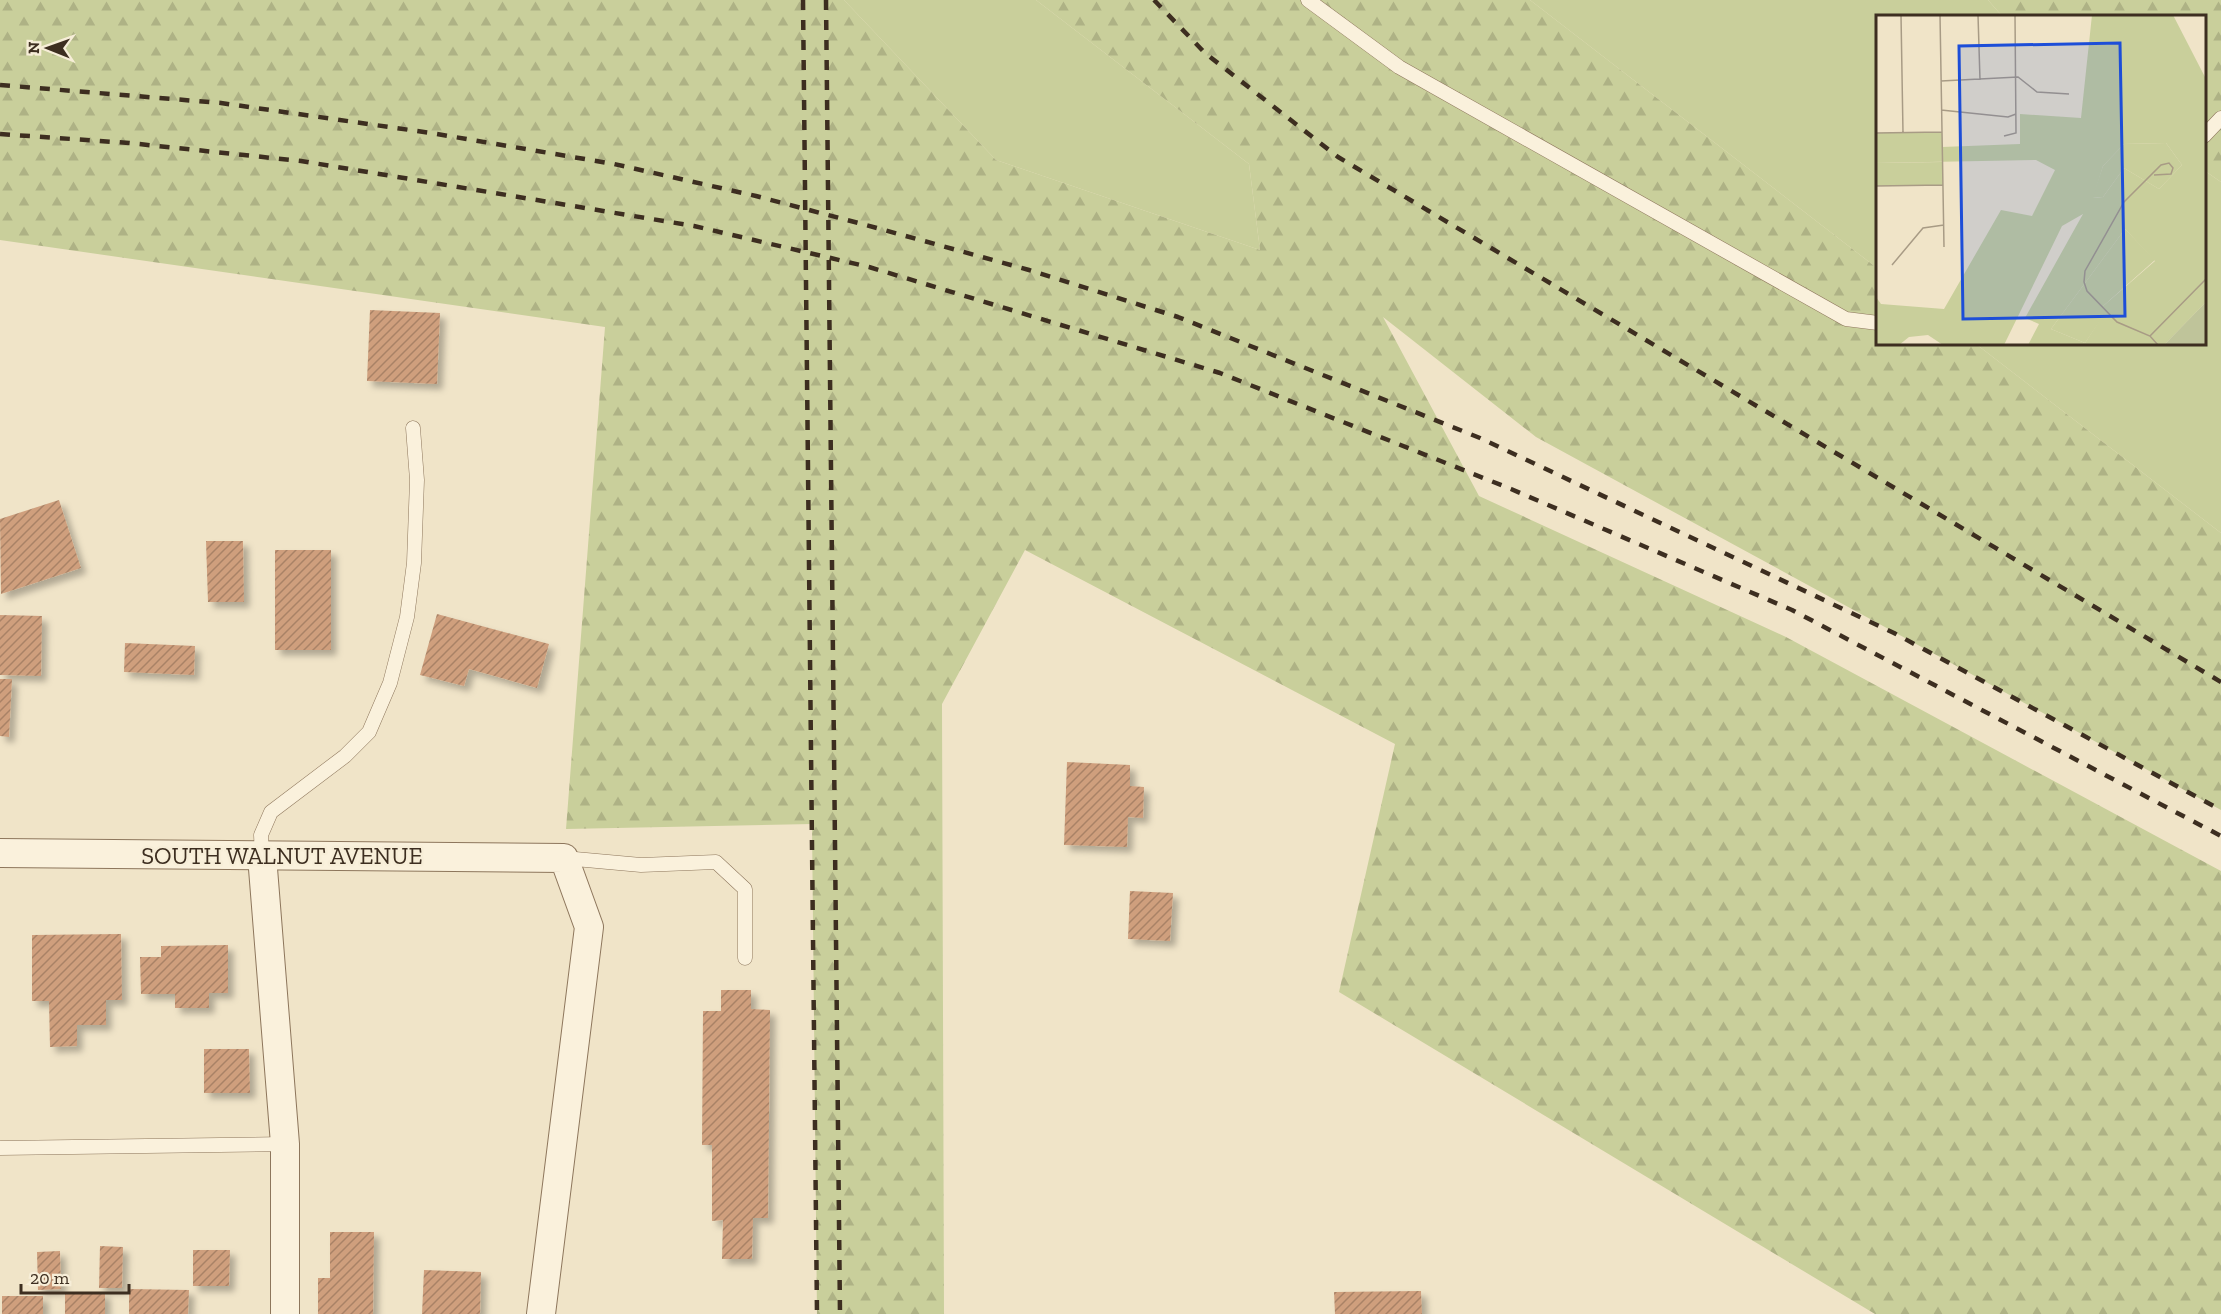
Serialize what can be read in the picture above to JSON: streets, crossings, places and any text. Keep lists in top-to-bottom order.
{
  "streets": {
    "street": ["SOUTH WALNUT AVENUE"]
  },
  "scale_bar": "20 m",
  "north": "left"
}
